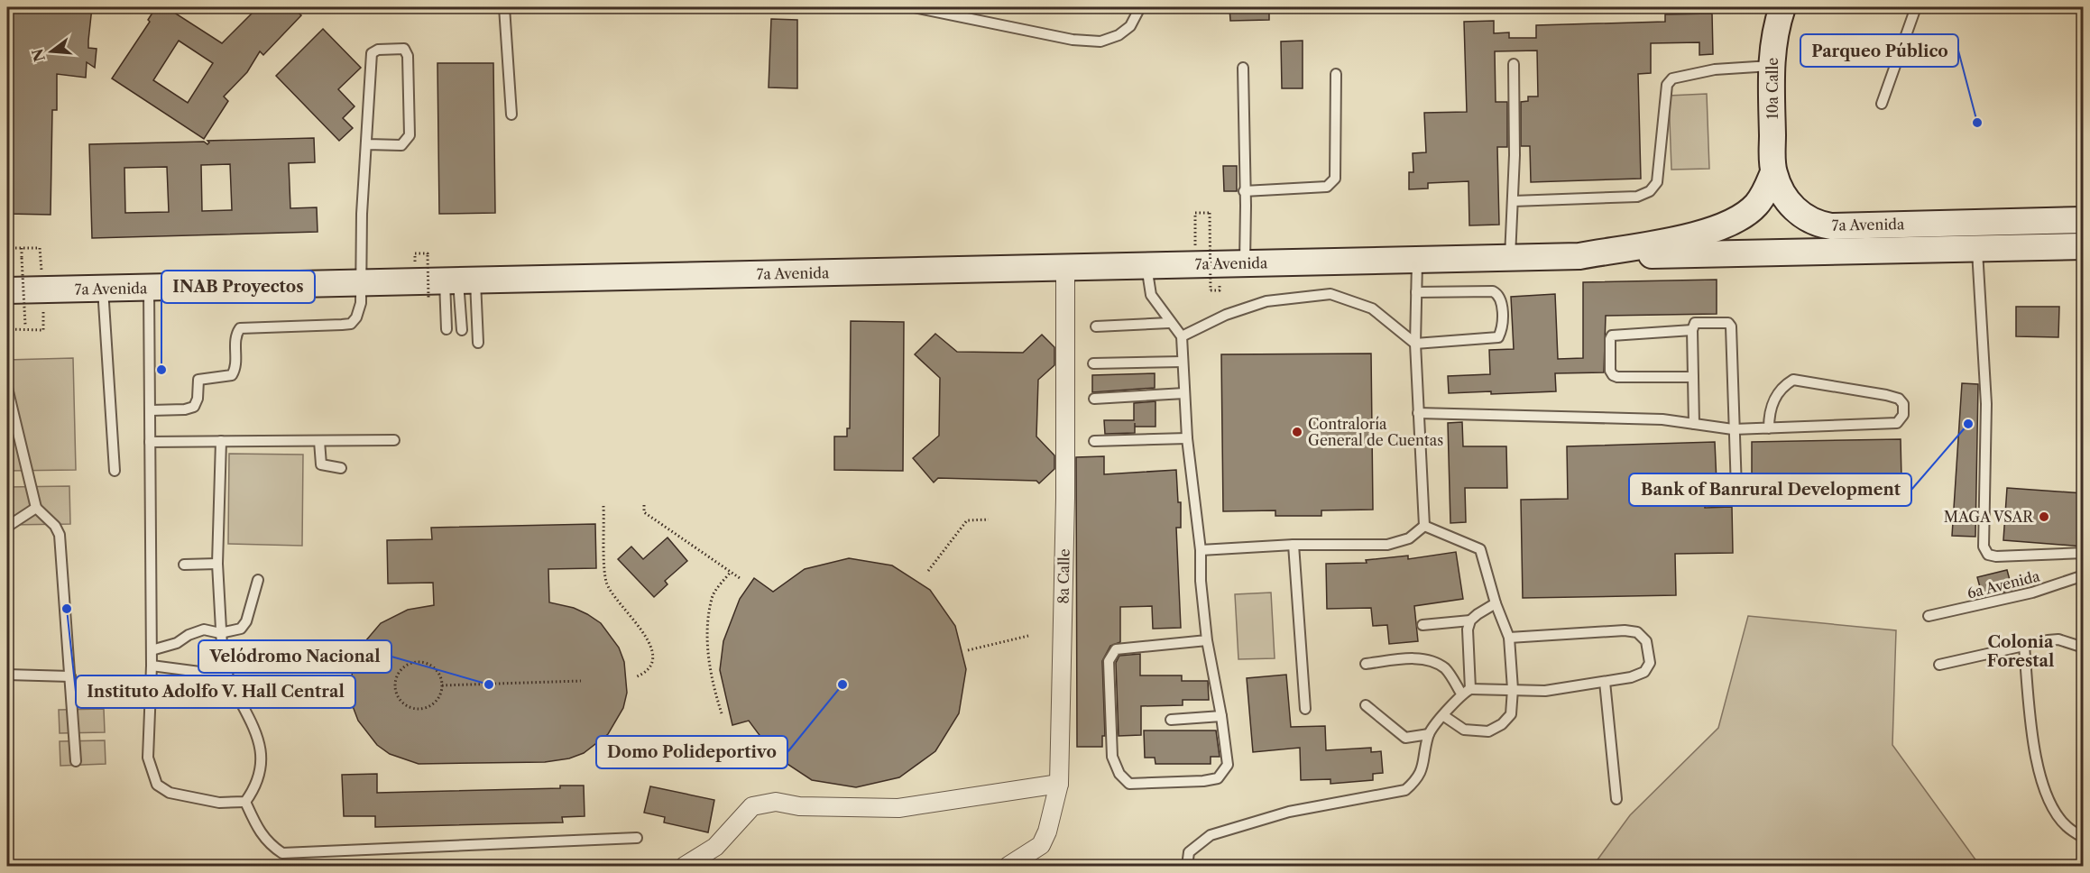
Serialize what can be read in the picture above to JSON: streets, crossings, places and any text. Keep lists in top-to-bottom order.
{
  "streets": {
    "main road": ["10a Calle", "7a Avenida"],
    "street": ["8a Calle"],
    "lane": ["6a Avenida"]
  },
  "crossings": [
    ["10a Calle", "7a Avenida"],
    ["7a Avenida", "8a Calle"]
  ],
  "districts": ["Colonia Forestal"],
  "places": [
    "Parqueo Público",
    "INAB Proyectos",
    "Bank of Banrural Development",
    "Contraloría General de Cuentas",
    "MAGA VSAR",
    "Instituto Adolfo V. Hall Central",
    "Velódromo Nacional",
    "Domo Polideportivo"
  ],
  "north": "left"
}
